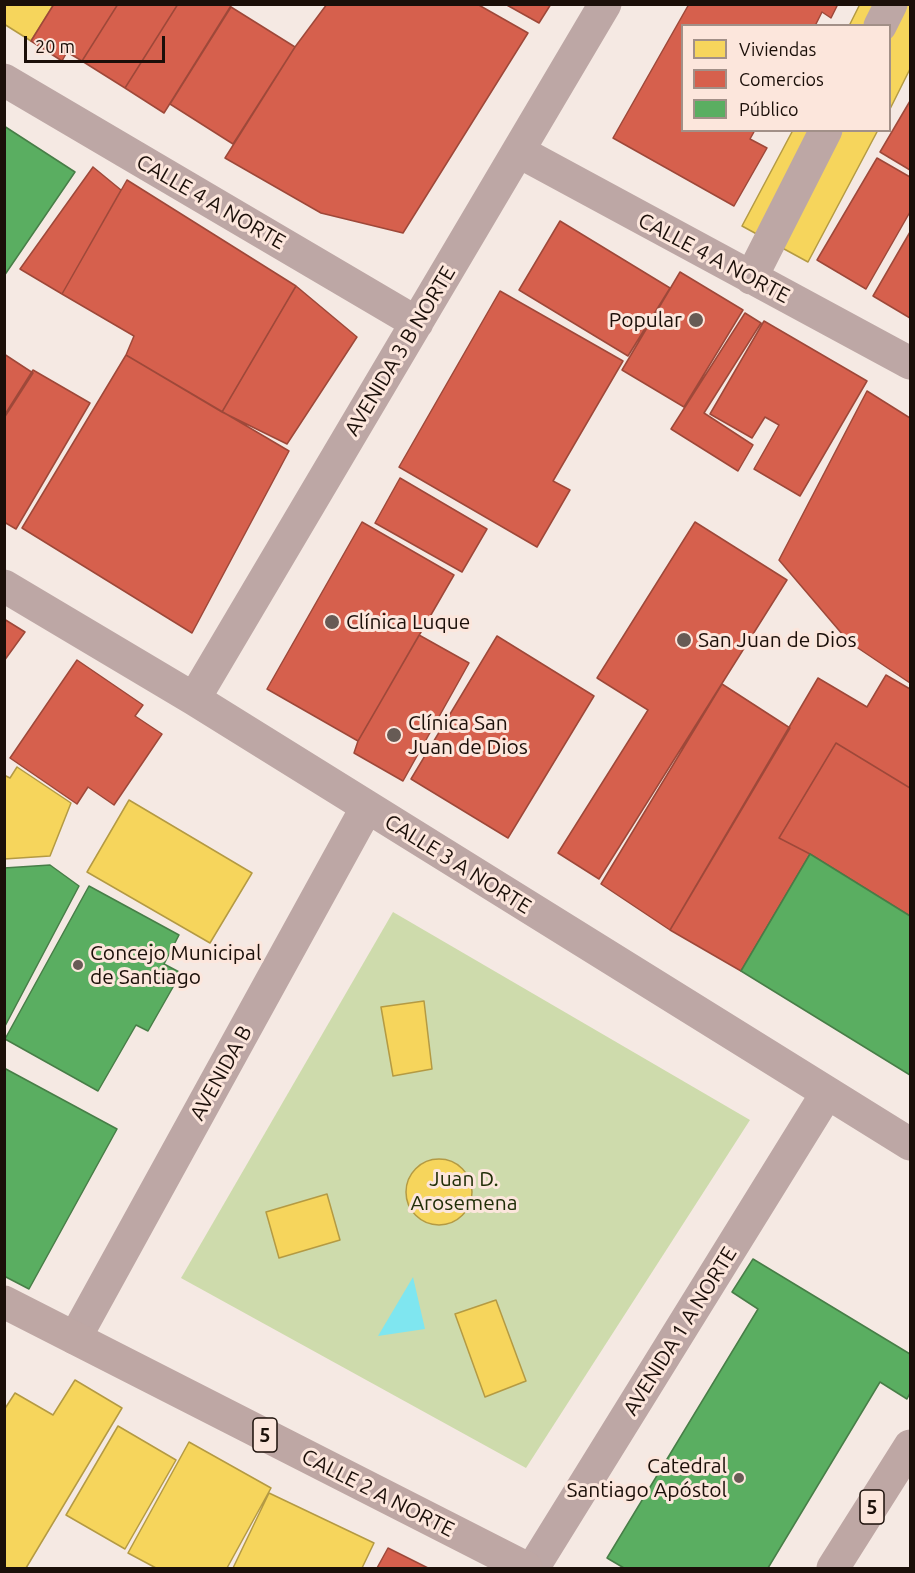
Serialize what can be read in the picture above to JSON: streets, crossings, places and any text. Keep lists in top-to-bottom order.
{
  "streets": {
    "main road": ["5", "CALLE 2 A NORTE"],
    "street": [
      "CALLE 4 A NORTE",
      "AVENIDA 3 B NORTE",
      "CALLE 3 A NORTE",
      "AVENIDA B",
      "AVENIDA 1 A NORTE"
    ]
  },
  "crossings": [
    ["CALLE 4 A NORTE", "AVENIDA 3 B NORTE"],
    ["AVENIDA 3 B NORTE", "CALLE 3 A NORTE"],
    ["CALLE 3 A NORTE", "AVENIDA B"],
    ["CALLE 3 A NORTE", "AVENIDA 1 A NORTE"],
    ["AVENIDA B", "CALLE 2 A NORTE"]
  ],
  "parks": ["Juan D. Arosemena"],
  "places": [
    "Popular",
    "Clínica Luque",
    "San Juan de Dios",
    "Clínica San Juan de Dios",
    "Concejo Municipal de Santiago",
    "Catedral Santiago Apóstol"
  ],
  "legend": ["Viviendas", "Comercios", "Público"],
  "scale_bar": "20 m"
}
